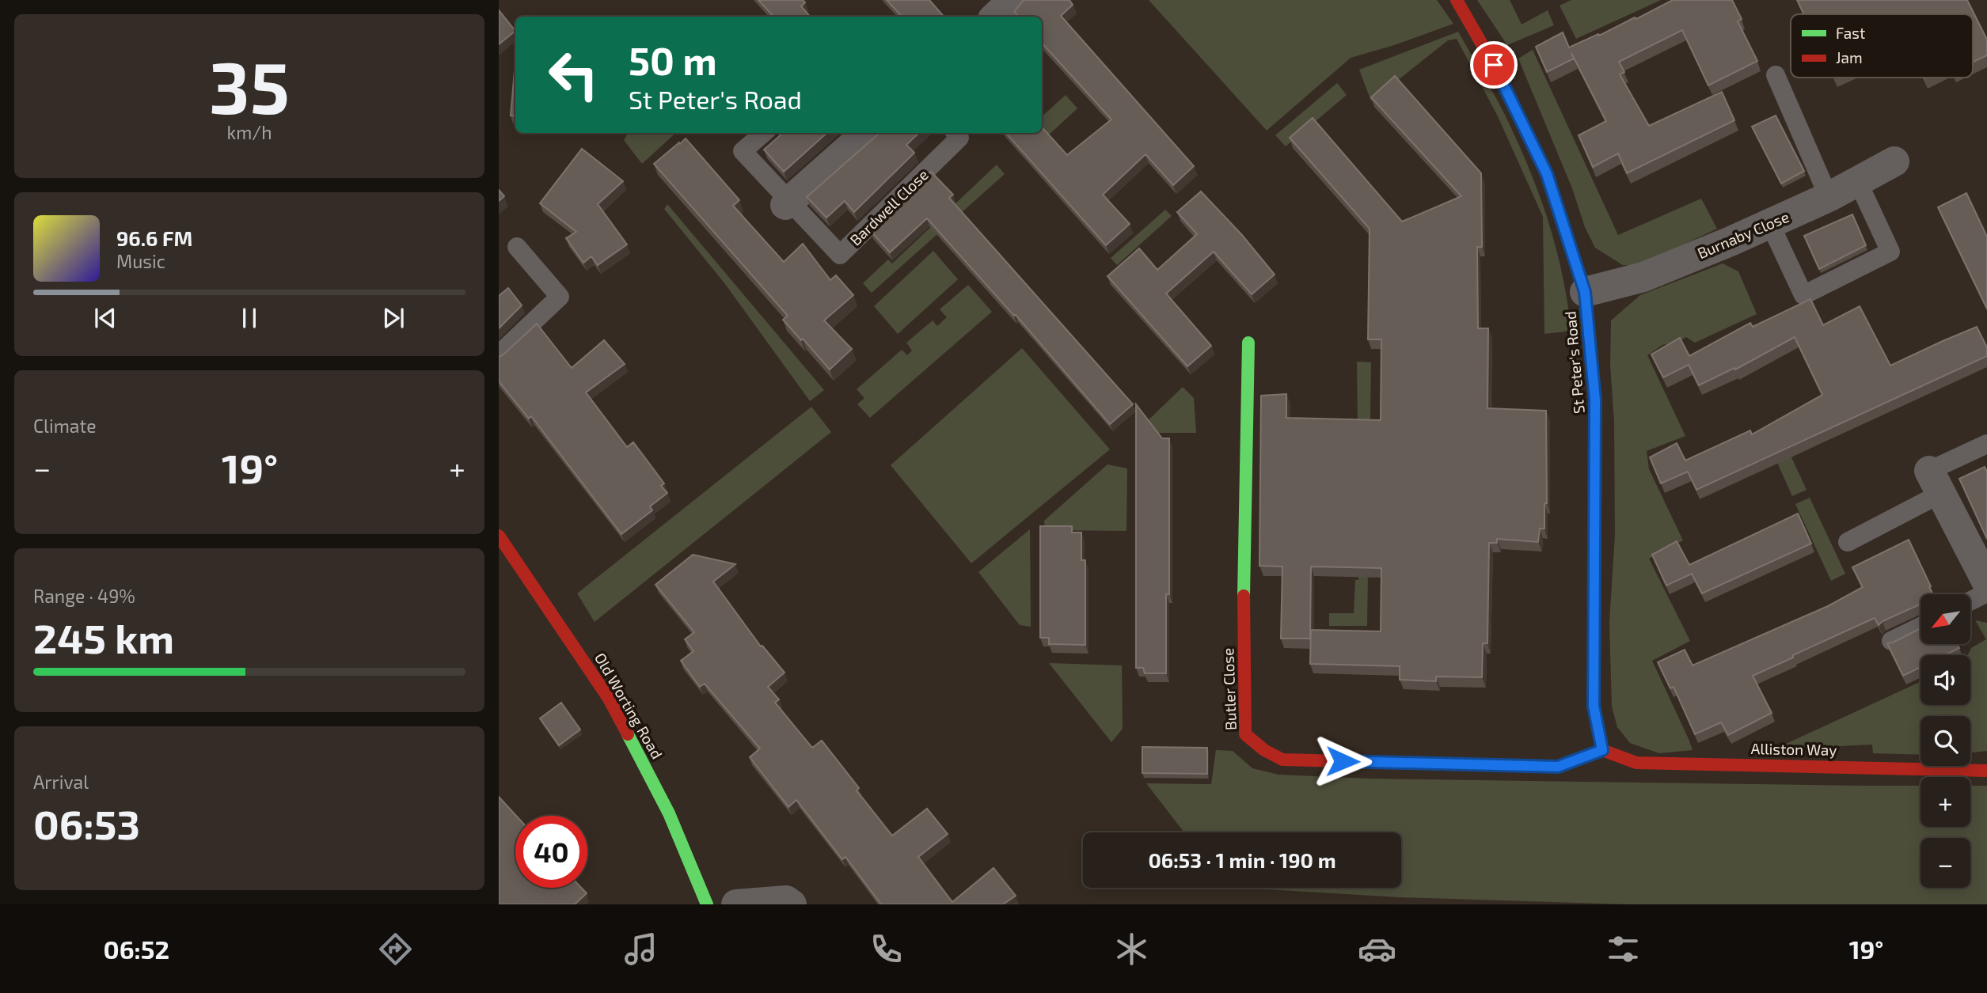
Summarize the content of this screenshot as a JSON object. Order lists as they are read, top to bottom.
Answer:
{
  "streets": {
    "street": [
      "Burnaby Close",
      "St Peter's Road",
      "Butler Close",
      "Old Worting Road",
      "Alliston Way"
    ],
    "lane": ["Bardwell Close"]
  },
  "crossings": [
    ["Burnaby Close", "St Peter's Road"],
    ["St Peter's Road", "Butler Close"],
    ["St Peter's Road", "Alliston Way"],
    ["Butler Close", "Alliston Way"]
  ],
  "legend": ["Fast", "Jam"],
  "north": "bottom left",
  "page": {
    "tile": [
      ["35", "km/h"],
      "Climate",
      ["Range · 49%", "245 km"],
      ["Arrival", "06:53"]
    ],
    "turn": ["50 m", "St Peter's Road"],
    "song": ["96.6 FM", "Music"],
    "heat": ["−", "19°", "+"],
    "map_buttons": ["+", "−"],
    "limit": "40",
    "trip": "06:53 · 1 min · 190 m",
    "tabs": ["06:52", "19°"]
  }
}
